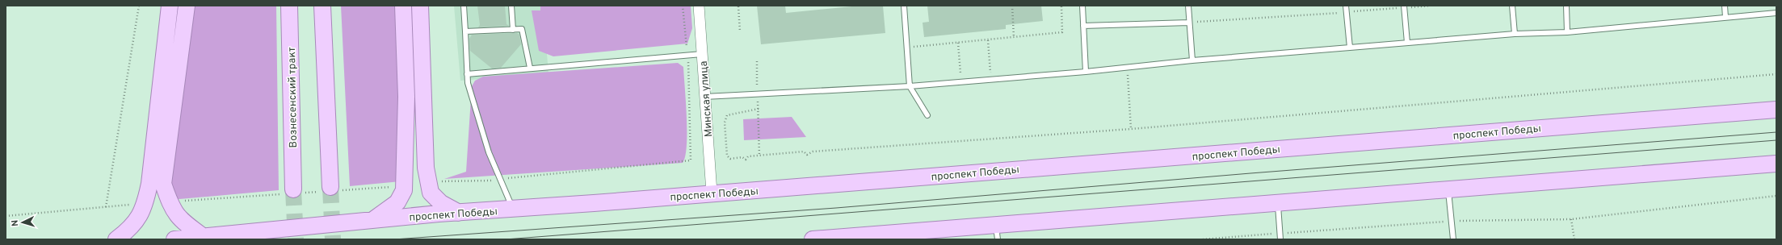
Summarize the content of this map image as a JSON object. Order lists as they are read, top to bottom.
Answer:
{
  "streets": {
    "main road": ["Вознесенский тракт", "проспект Победы"],
    "street": ["Минская улица"]
  },
  "crossings": [
    ["Минская улица", "проспект Победы"]
  ],
  "north": "left"
}
